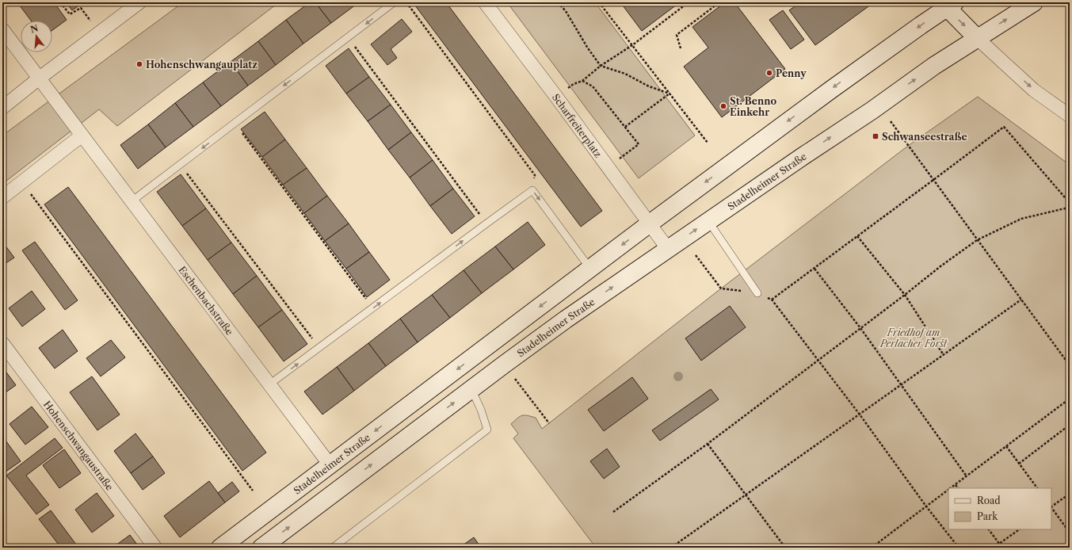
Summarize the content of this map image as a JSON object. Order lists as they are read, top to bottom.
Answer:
{
  "streets": {
    "main road": ["Stadelheimer Straße"],
    "street": ["Scharfreiterplatz", "Eschenbachstraße", "Hohenschwangaustraße"]
  },
  "crossings": [
    ["Scharfreiterplatz", "Stadelheimer Straße"],
    ["Stadelheimer Straße", "Eschenbachstraße"]
  ],
  "parks": ["Friedhof am Perlacher Forst"],
  "places": {
    "other": ["Hohenschwangauplatz", "Penny", "St. Benno Einkehr"],
    "transit": ["Schwanseestraße"]
  },
  "legend": ["Road", "Park"],
  "north": "top"
}
